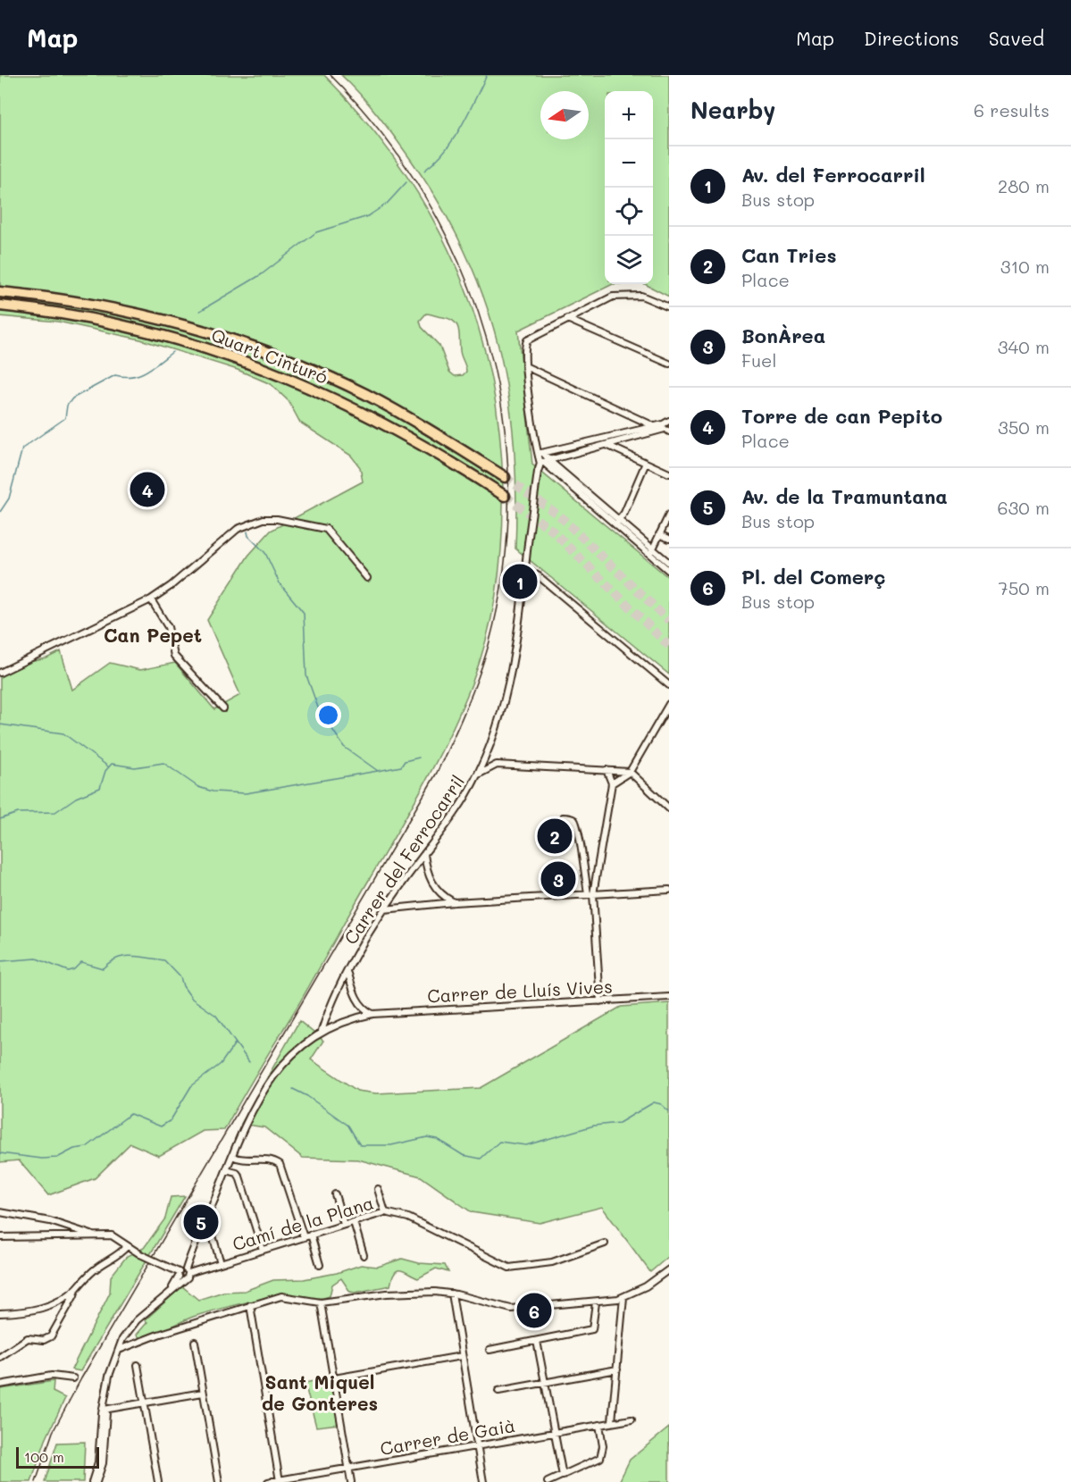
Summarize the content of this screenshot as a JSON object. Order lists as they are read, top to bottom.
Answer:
{
  "streets": {
    "highway": ["Quart Cinturó"],
    "street": [
      "Carrer del Ferrocarril",
      "Carrer de Lluís Vives",
      "Camí de la Plana",
      "Carrer de Gaià"
    ]
  },
  "crossings": [
    ["Carrer del Ferrocarril", "Carrer de Lluís Vives"]
  ],
  "districts": ["Can Pepet", "Sant Miquel de Gonteres"],
  "scale_bar": "100 m",
  "north": "left",
  "page": {
    "header": "Map",
    "nav": ["Map", "Directions", "Saved"],
    "heading": ["Nearby", "6 results"],
    "map_buttons": ["+", "−"],
    "list": [
      {
        "mark": "1",
        "name": "Av. del Ferrocarril",
        "note": "Bus stop",
        "value": "280 m"
      },
      {
        "mark": "2",
        "name": "Can Tries",
        "note": "Place",
        "value": "310 m"
      },
      {
        "mark": "3",
        "name": "BonÀrea",
        "note": "Fuel",
        "value": "340 m"
      },
      {
        "mark": "4",
        "name": "Torre de can Pepito",
        "note": "Place",
        "value": "350 m"
      },
      {
        "mark": "5",
        "name": "Av. de la Tramuntana",
        "note": "Bus stop",
        "value": "630 m"
      },
      {
        "mark": "6",
        "name": "Pl. del Comerç",
        "note": "Bus stop",
        "value": "750 m"
      }
    ],
    "pins": [
      "4",
      "1",
      "2",
      "3",
      "5",
      "6"
    ],
    "scale": "100 m"
  }
}
